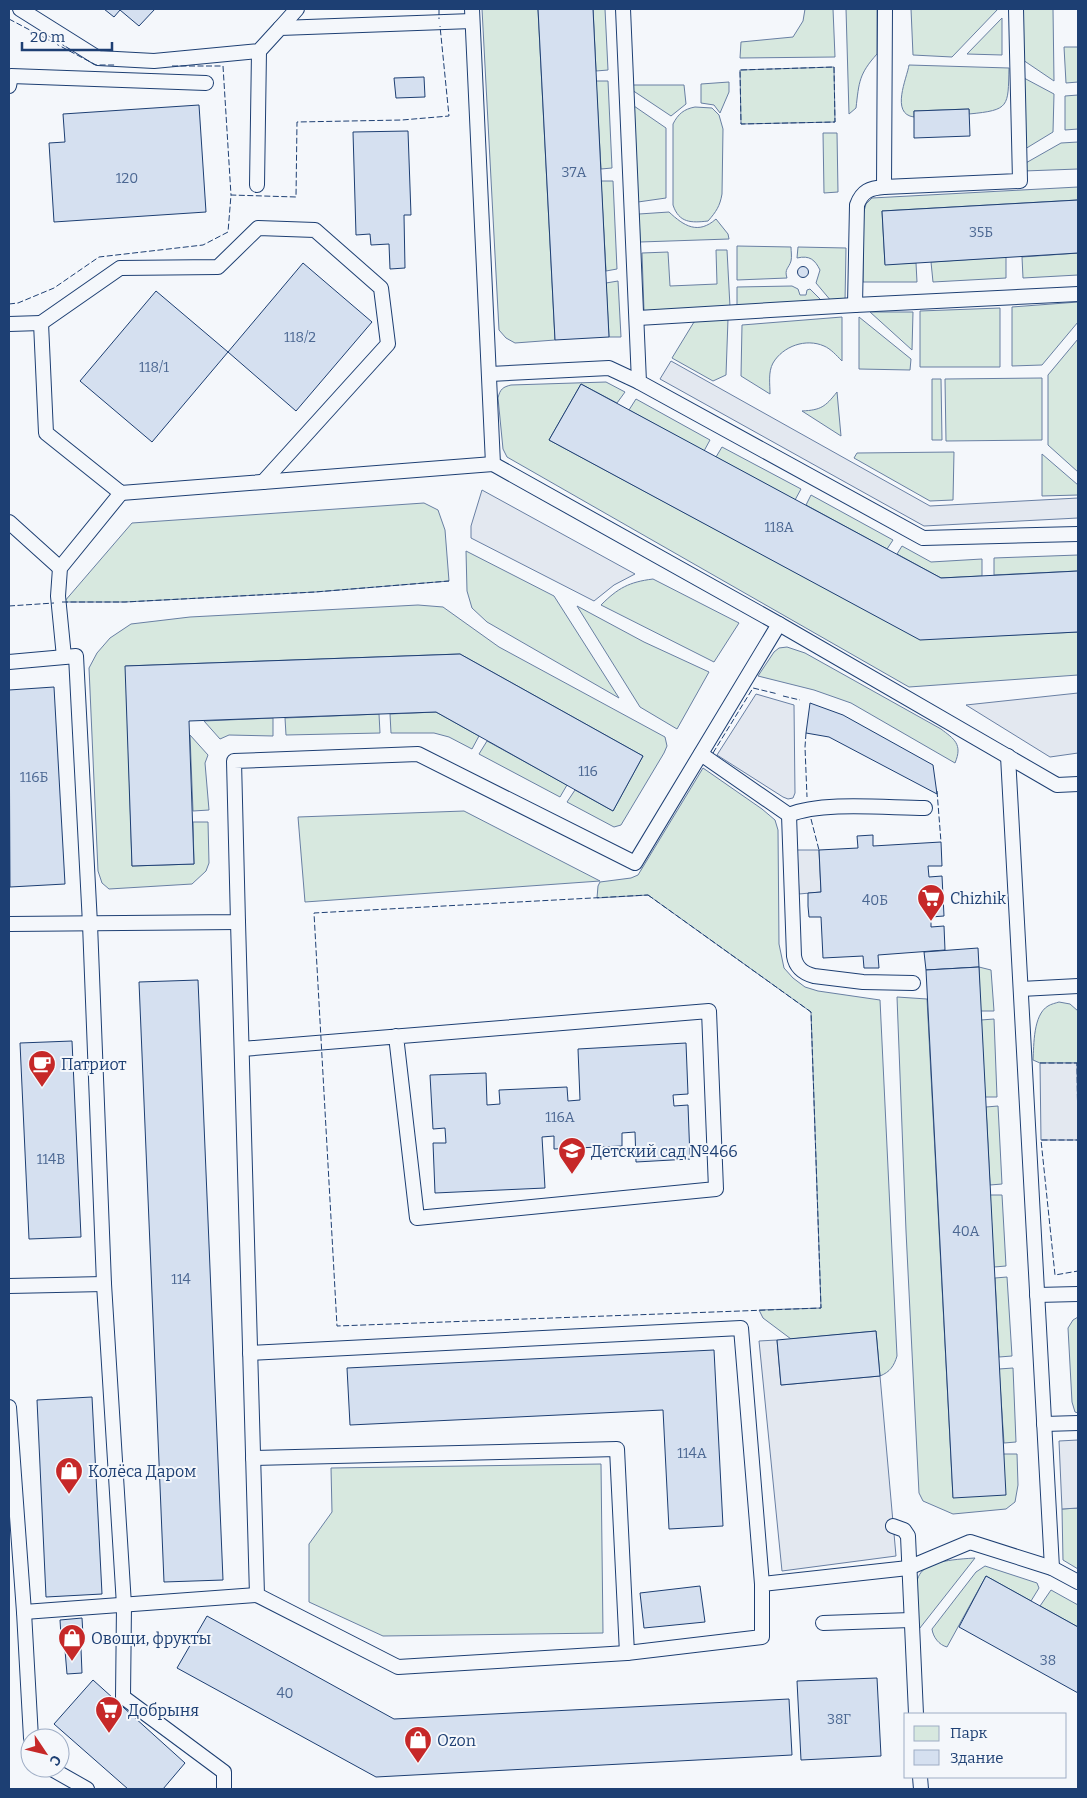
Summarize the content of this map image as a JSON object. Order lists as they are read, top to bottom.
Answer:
{
  "places": {
    "supermarket": ["Chizhik", "Добрыня"],
    "cafe": ["Патриот"],
    "school or university": ["Детский сад №466"],
    "shop": ["Колёса Даром", "Овощи, фрукты", "Ozon"]
  },
  "house_numbers": [
    "37А",
    "120",
    "35Б",
    "118/2",
    "118/1",
    "118А",
    "116",
    "116Б",
    "40Б",
    "116А",
    "114В",
    "40А",
    "114",
    "114А",
    "38",
    "40",
    "38Г"
  ],
  "legend": ["Парк", "Здание"],
  "scale_bar": "20 m",
  "north": "bottom right"
}
